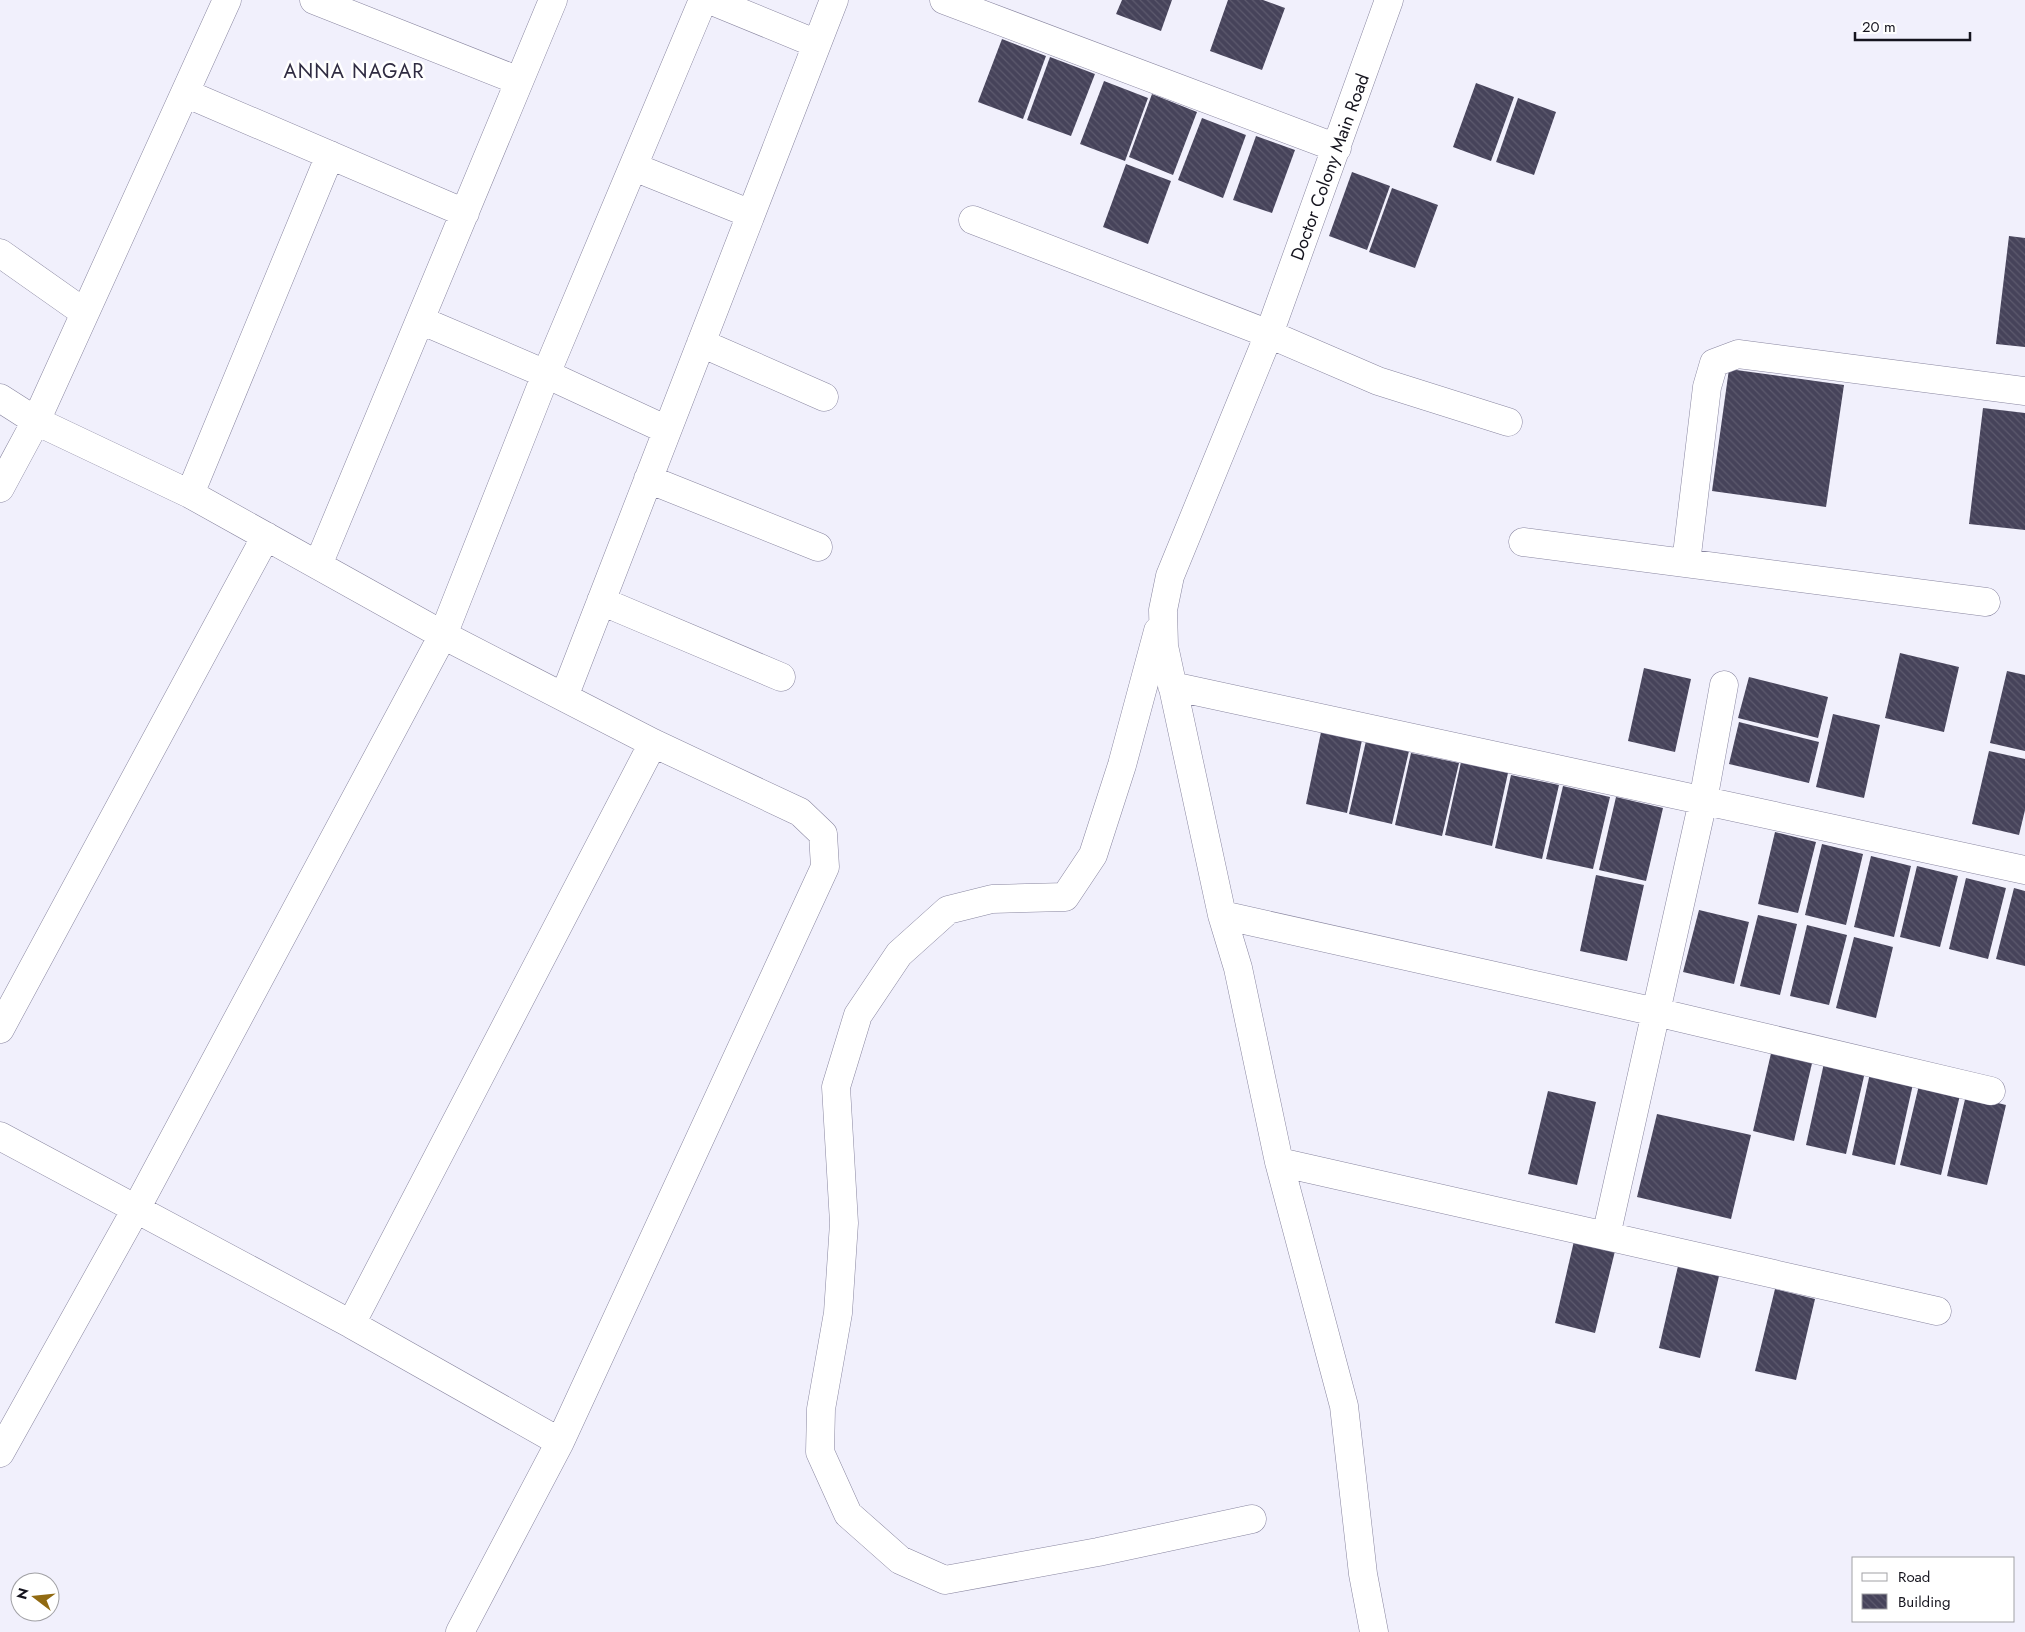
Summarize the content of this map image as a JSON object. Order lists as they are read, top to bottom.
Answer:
{
  "streets": {
    "street": ["Doctor Colony Main Road"]
  },
  "districts": ["ANNA NAGAR"],
  "legend": ["Road", "Building"],
  "scale_bar": "20 m",
  "north": "left"
}
